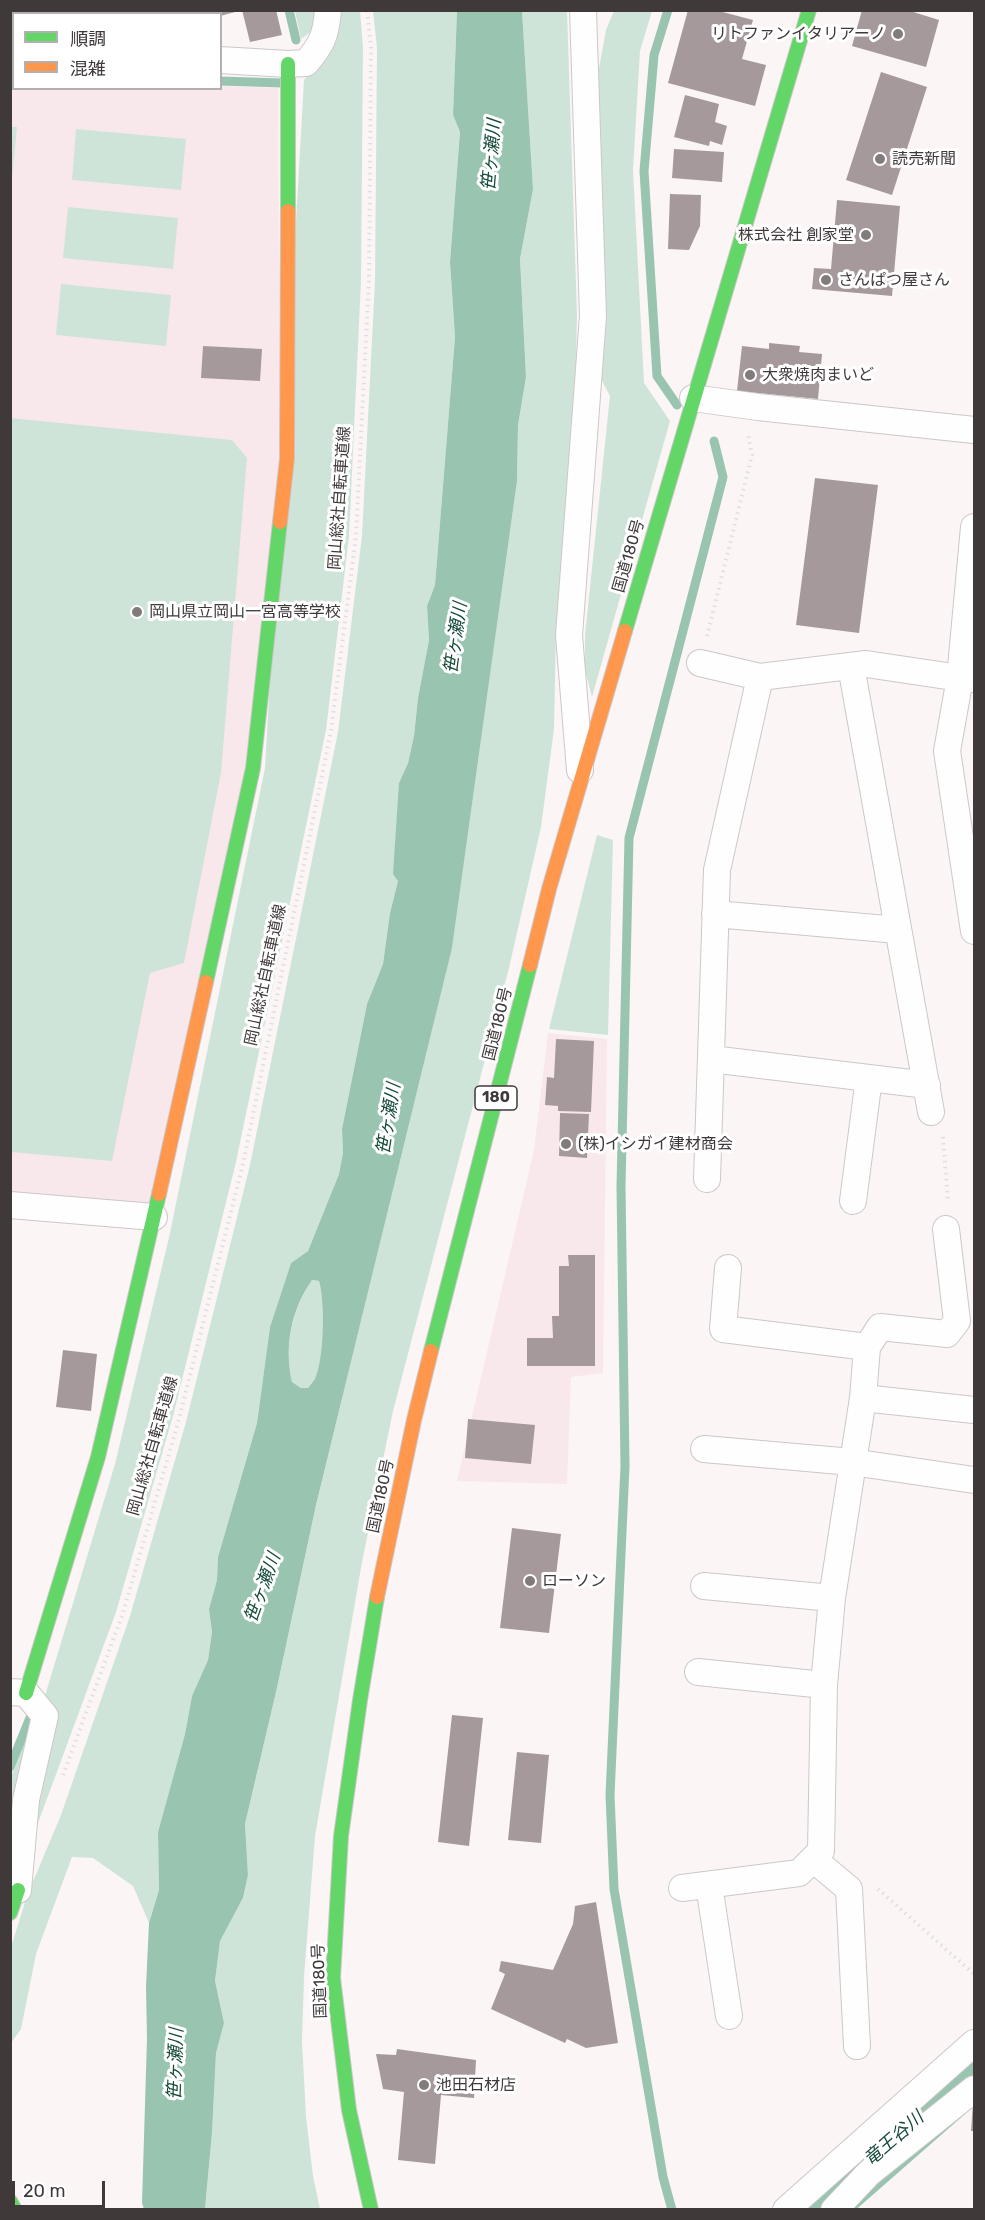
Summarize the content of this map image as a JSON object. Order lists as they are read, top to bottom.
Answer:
{
  "streets": {
    "main road": ["国道180号", "180"],
    "path": ["岡山総社自転車道線"]
  },
  "water": ["笹ヶ瀬川", "竜王谷川"],
  "places": [
    "リトファンイタリアーノ",
    "読売新聞",
    "株式会社 創家堂",
    "さんぱつ屋さん",
    "大衆焼肉まいど",
    "岡山県立岡山一宮高等学校",
    "(株)イシガイ建材商会",
    "ローソン",
    "池田石材店"
  ],
  "legend": ["順調", "混雑"],
  "scale_bar": "20 m"
}
